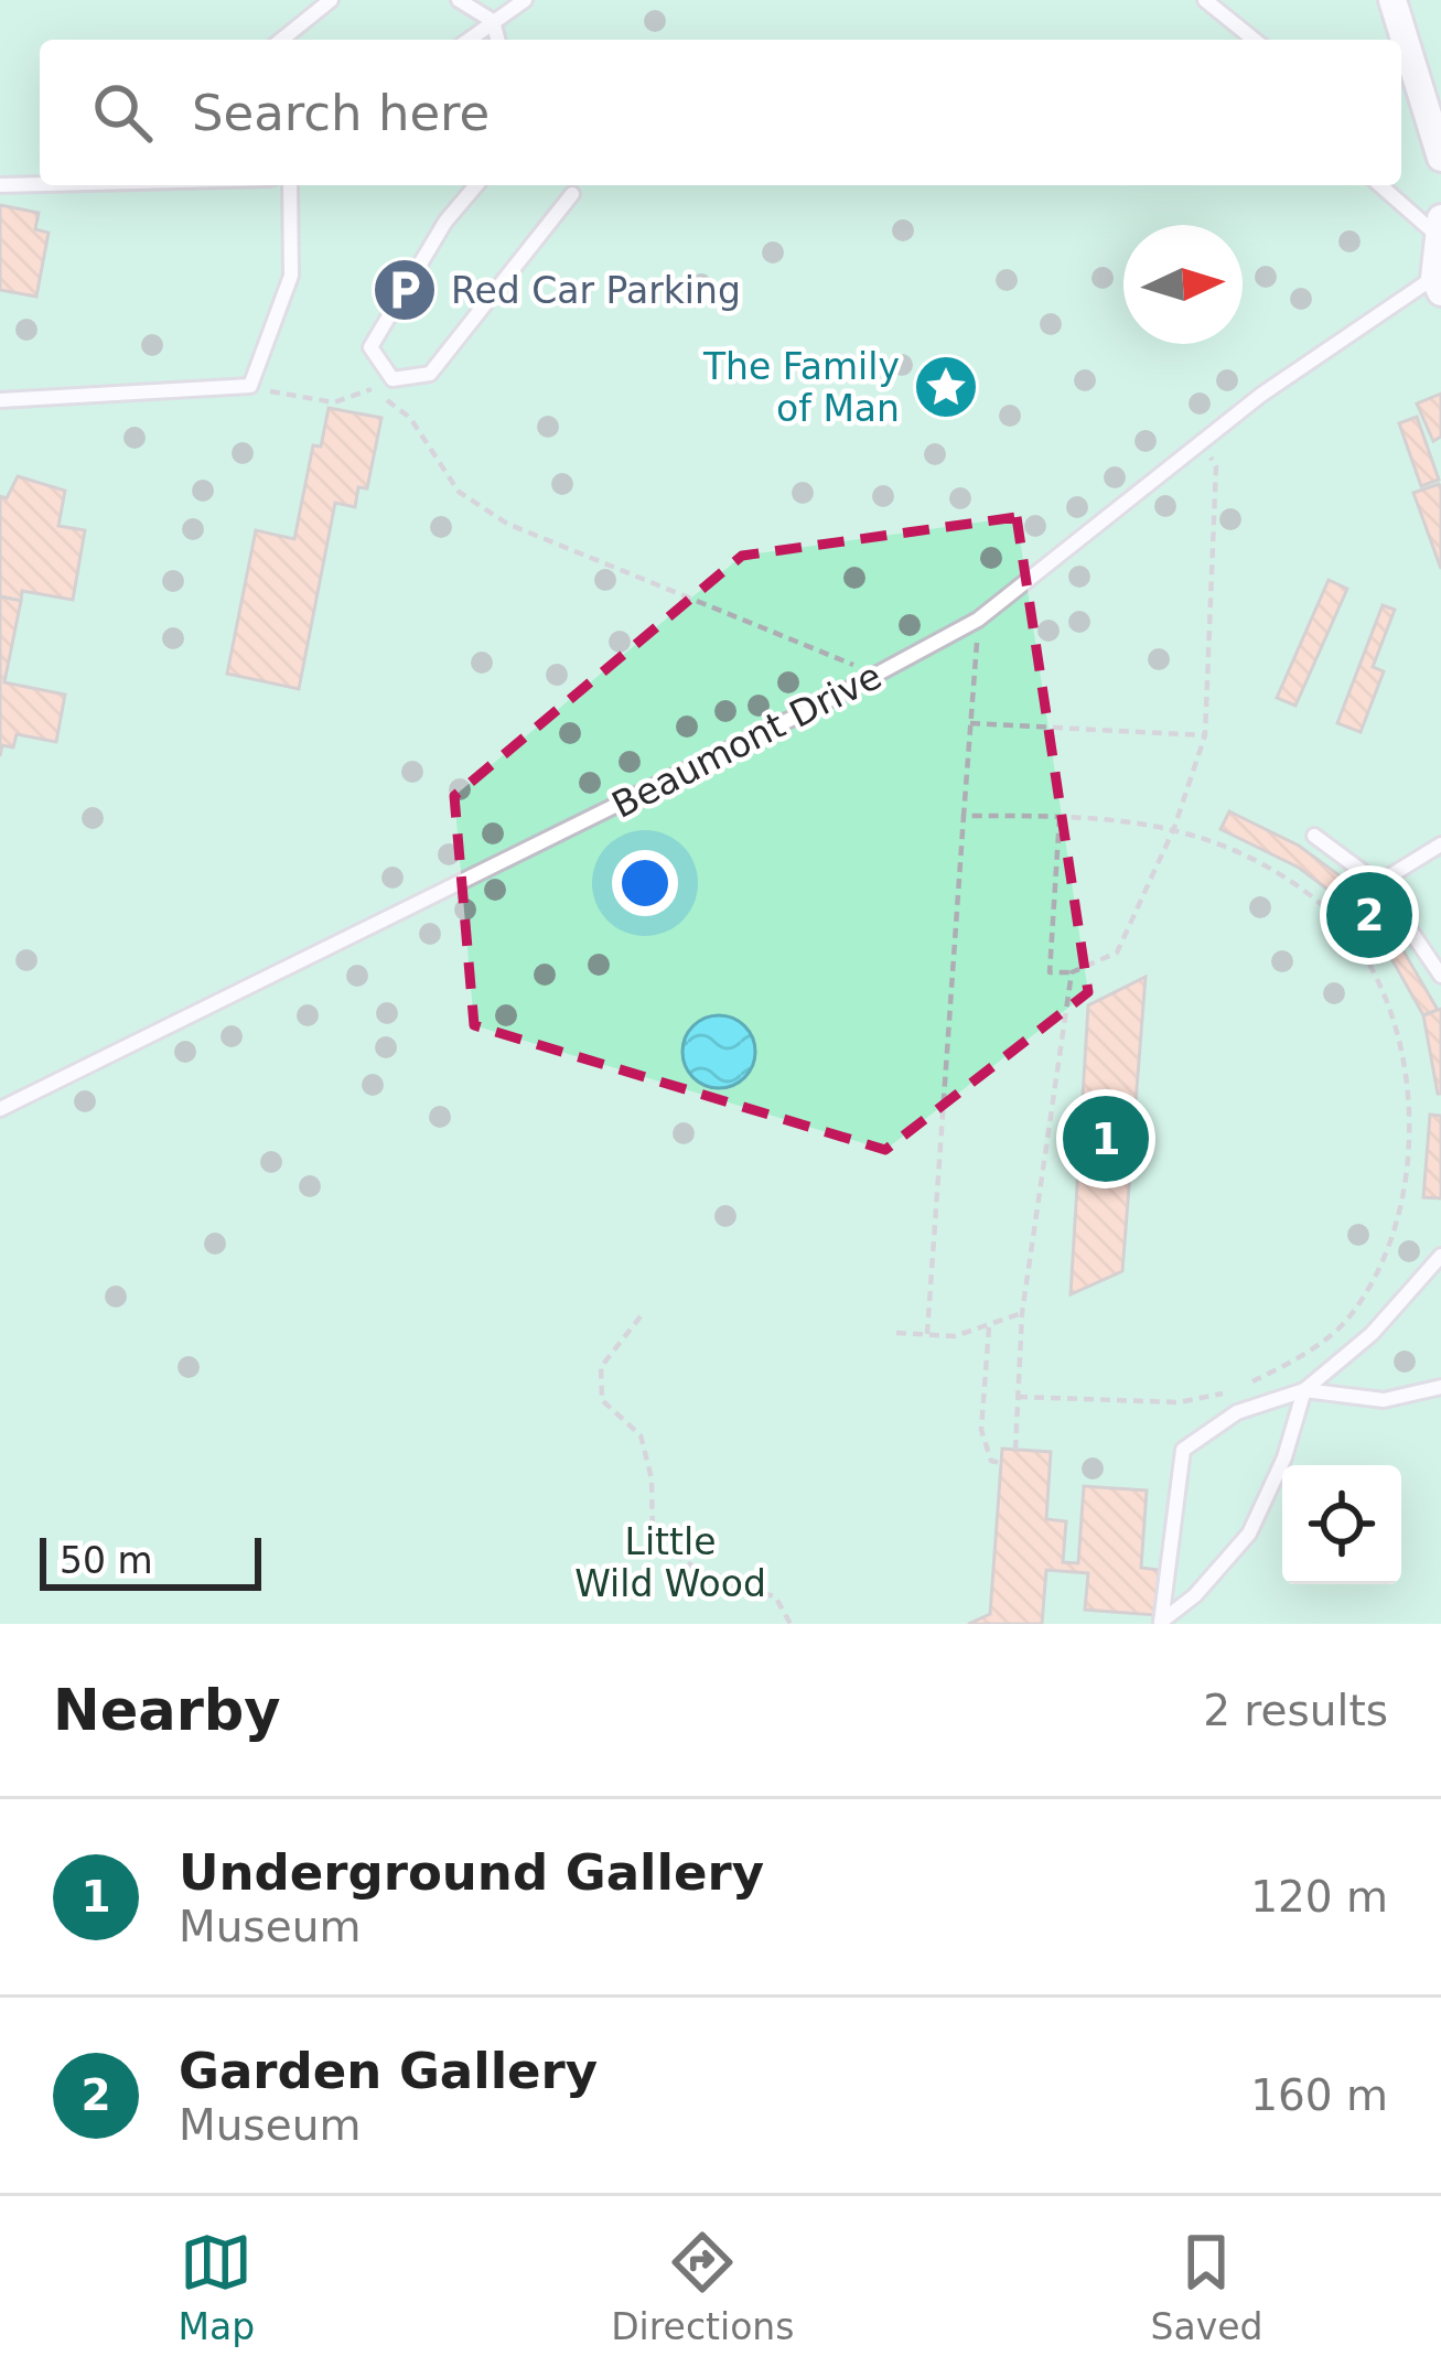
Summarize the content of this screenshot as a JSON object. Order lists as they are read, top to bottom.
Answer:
{
  "streets": {
    "lane": ["Beaumont Drive"]
  },
  "parks": ["Little Wild Wood"],
  "places": {
    "parking": ["Red Car Parking"],
    "place": ["The Family of Man"]
  },
  "scale_bar": "50 m",
  "north": "right",
  "page": {
    "search": "Search here",
    "pins": ["2", "1"],
    "scale": "50 m",
    "heading": ["Nearby", "2 results"],
    "list": [
      {
        "mark": "1",
        "name": "Underground Gallery",
        "note": "Museum",
        "value": "120 m"
      },
      {
        "mark": "2",
        "name": "Garden Gallery",
        "note": "Museum",
        "value": "160 m"
      }
    ],
    "nav": ["Map", "Directions", "Saved"]
  }
}
